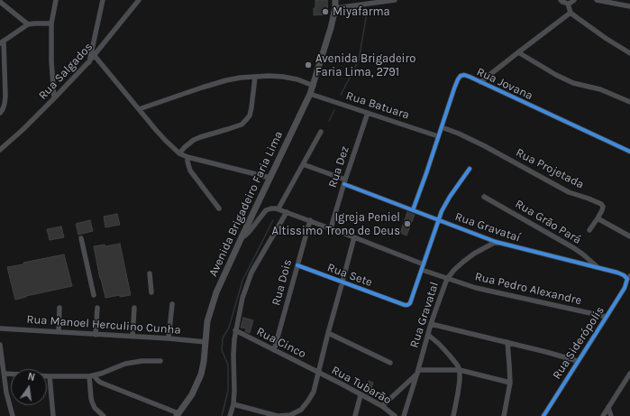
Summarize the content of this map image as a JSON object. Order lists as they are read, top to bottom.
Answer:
{
  "streets": {
    "main road": ["Avenida Brigadeiro Faria Lima"],
    "street": [
      "Rua Salgados",
      "Rua Jovana",
      "Rua Batuara",
      "Rua Dez",
      "Rua Projetada",
      "Rua Grão Pará",
      "Rua Gravataí",
      "Rua Sete",
      "Rua Dois",
      "Rua Pedro Alexandre",
      "Rua Gravatal",
      "Rua Manoel Herculino Cunha",
      "Rua Cinco",
      "Rua Siderópolis",
      "Rua Tubarão"
    ]
  },
  "crossings": [
    ["Rua Jovana", "Rua Batuara"],
    ["Rua Jovana", "Rua Projetada"],
    ["Rua Jovana", "Rua Gravataí"],
    ["Rua Batuara", "Rua Dez"],
    ["Rua Batuara", "Avenida Brigadeiro Faria Lima"],
    ["Rua Dez", "Rua Gravataí"],
    ["Rua Dez", "Rua Pedro Alexandre"],
    ["Avenida Brigadeiro Faria Lima", "Rua Manoel Herculino Cunha"],
    ["Rua Grão Pará", "Rua Gravataí"],
    ["Rua Gravataí", "Rua Gravatal"],
    ["Rua Gravataí", "Rua Siderópolis"],
    ["Rua Sete", "Rua Dois"],
    ["Rua Sete", "Rua Pedro Alexandre"],
    ["Rua Dois", "Rua Pedro Alexandre"],
    ["Rua Dois", "Rua Cinco"],
    ["Rua Pedro Alexandre", "Rua Gravatal"],
    ["Rua Pedro Alexandre", "Rua Siderópolis"],
    ["Rua Cinco", "Rua Tubarão"]
  ],
  "places": ["Miyafarma", "Avenida Brigadeiro Faria Lima, 2791", "Igreja Peniel Altissimo Trono de Deus"],
  "north": "top"
}
